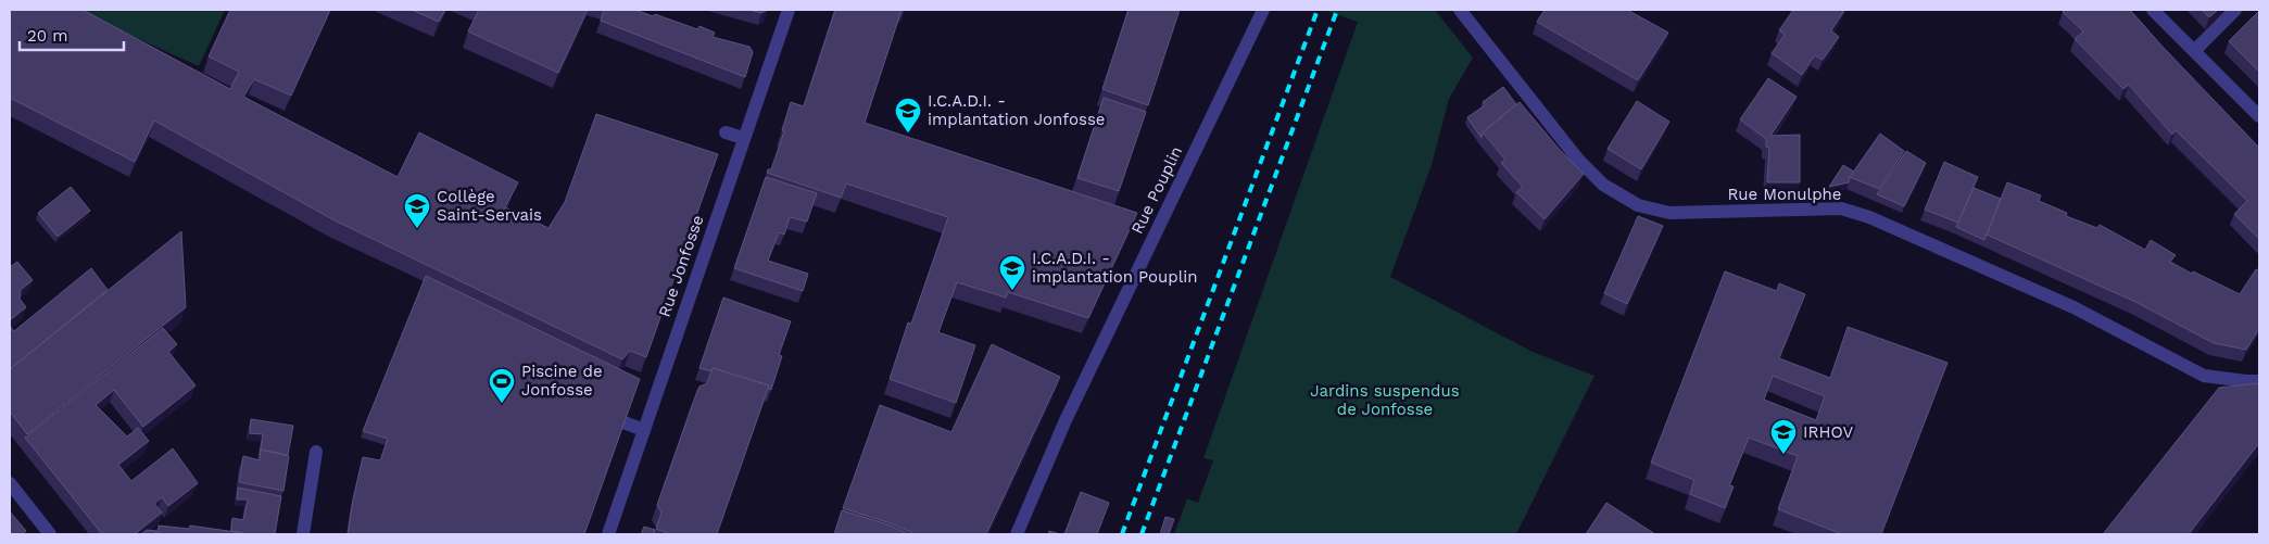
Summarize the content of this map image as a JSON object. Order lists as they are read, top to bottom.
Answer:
{
  "streets": {
    "street": ["Rue Pouplin", "Rue Monulphe", "Rue Jonfosse"]
  },
  "parks": ["Jardins suspendus de Jonfosse"],
  "places": {
    "school or university": [
      "I.C.A.D.I. - implantation Jonfosse",
      "Collège Saint-Servais",
      "I.C.A.D.I. - implantation Pouplin",
      "IRHOV"
    ],
    "sports": ["Piscine de Jonfosse"]
  },
  "scale_bar": "20 m"
}
